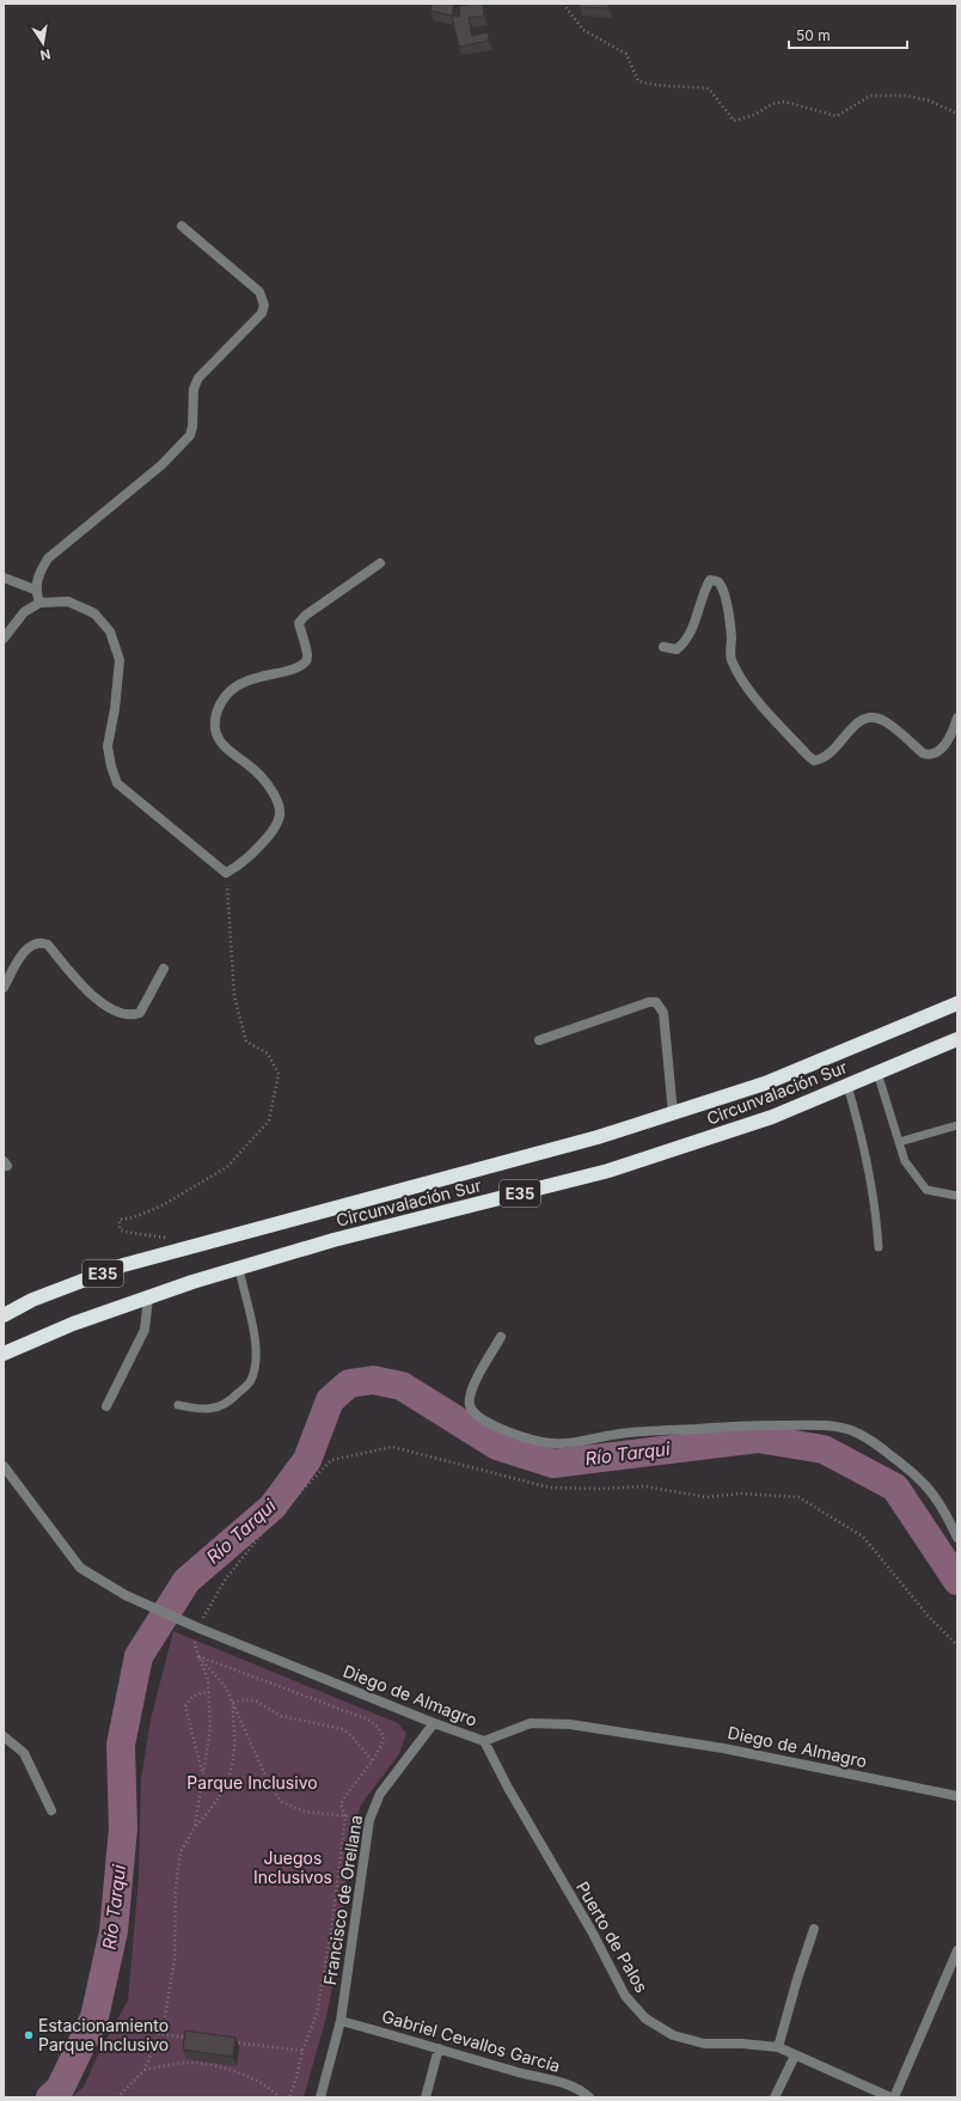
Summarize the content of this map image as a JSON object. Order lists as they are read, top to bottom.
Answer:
{
  "streets": {
    "highway": ["Circunvalación Sur", "E35"],
    "street": [
      "Diego de Almagro",
      "Francisco de Orellana",
      "Puerto de Palos",
      "Gabriel Cevallos García"
    ]
  },
  "crossings": [
    ["Diego de Almagro", "Francisco de Orellana"],
    ["Diego de Almagro", "Puerto de Palos"],
    ["Francisco de Orellana", "Gabriel Cevallos García"]
  ],
  "water": ["Río Tarqui"],
  "parks": ["Parque Inclusivo", "Juegos Inclusivos"],
  "places": ["Estacionamiento Parque Inclusivo"],
  "scale_bar": "50 m",
  "north": "bottom"
}
